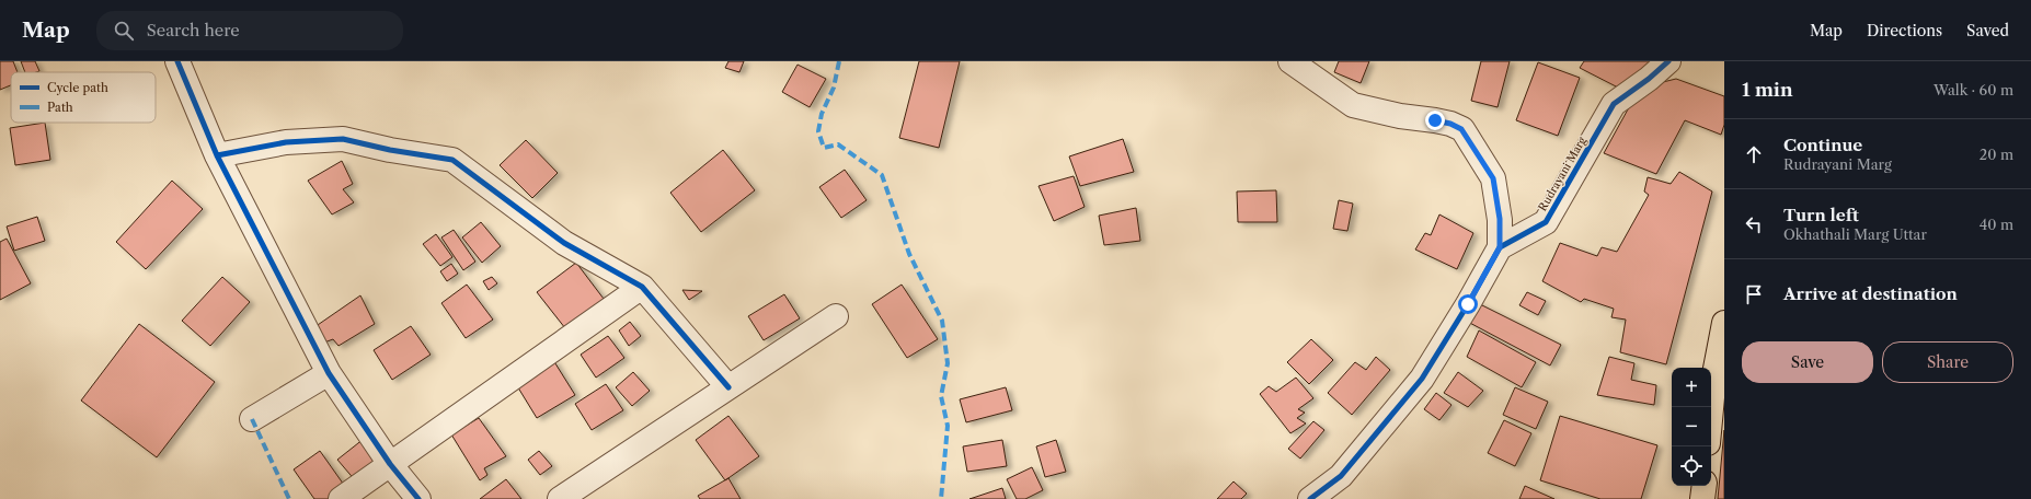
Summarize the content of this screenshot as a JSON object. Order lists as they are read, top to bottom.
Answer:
{
  "streets": {
    "street": ["Rudrayani Marg"]
  },
  "legend": ["Cycle path", "Path"],
  "page": {
    "header": "Map",
    "search": "Search here",
    "nav": ["Map", "Directions", "Saved"],
    "heading": ["1 min", "Walk · 60 m"],
    "list": [
      ["Continue", "Rudrayani Marg", "20 m"],
      ["Turn left", "Okhathali Marg Uttar", "40 m"],
      "Arrive at destination"
    ],
    "buttons": ["Save", "Share"],
    "map_buttons": ["+", "−"]
  }
}
